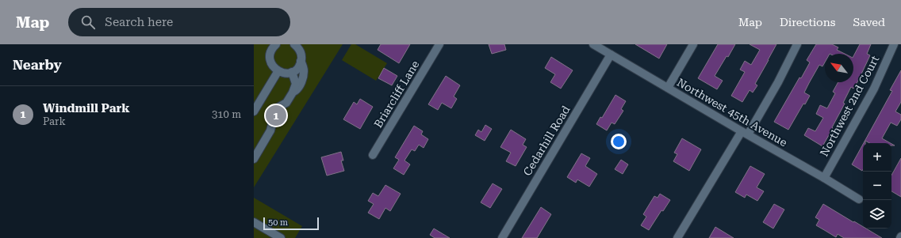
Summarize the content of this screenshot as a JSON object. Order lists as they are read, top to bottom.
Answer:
{
  "streets": {
    "street": [
      "Briarcliff Lane",
      "Northwest 2nd Court",
      "Northwest 45th Avenue",
      "Cedarhill Road"
    ]
  },
  "crossings": [
    ["Northwest 2nd Court", "Northwest 45th Avenue"],
    ["Northwest 45th Avenue", "Cedarhill Road"]
  ],
  "scale_bar": "50 m",
  "north": "top left",
  "page": {
    "header": "Map",
    "search": "Search here",
    "nav": ["Map", "Directions", "Saved"],
    "heading": "Nearby",
    "list": [
      {
        "mark": "1",
        "name": "Windmill Park",
        "note": "Park",
        "value": "310 m"
      }
    ],
    "pins": "1",
    "map_buttons": ["+", "−"],
    "scale": "50 m"
  }
}
